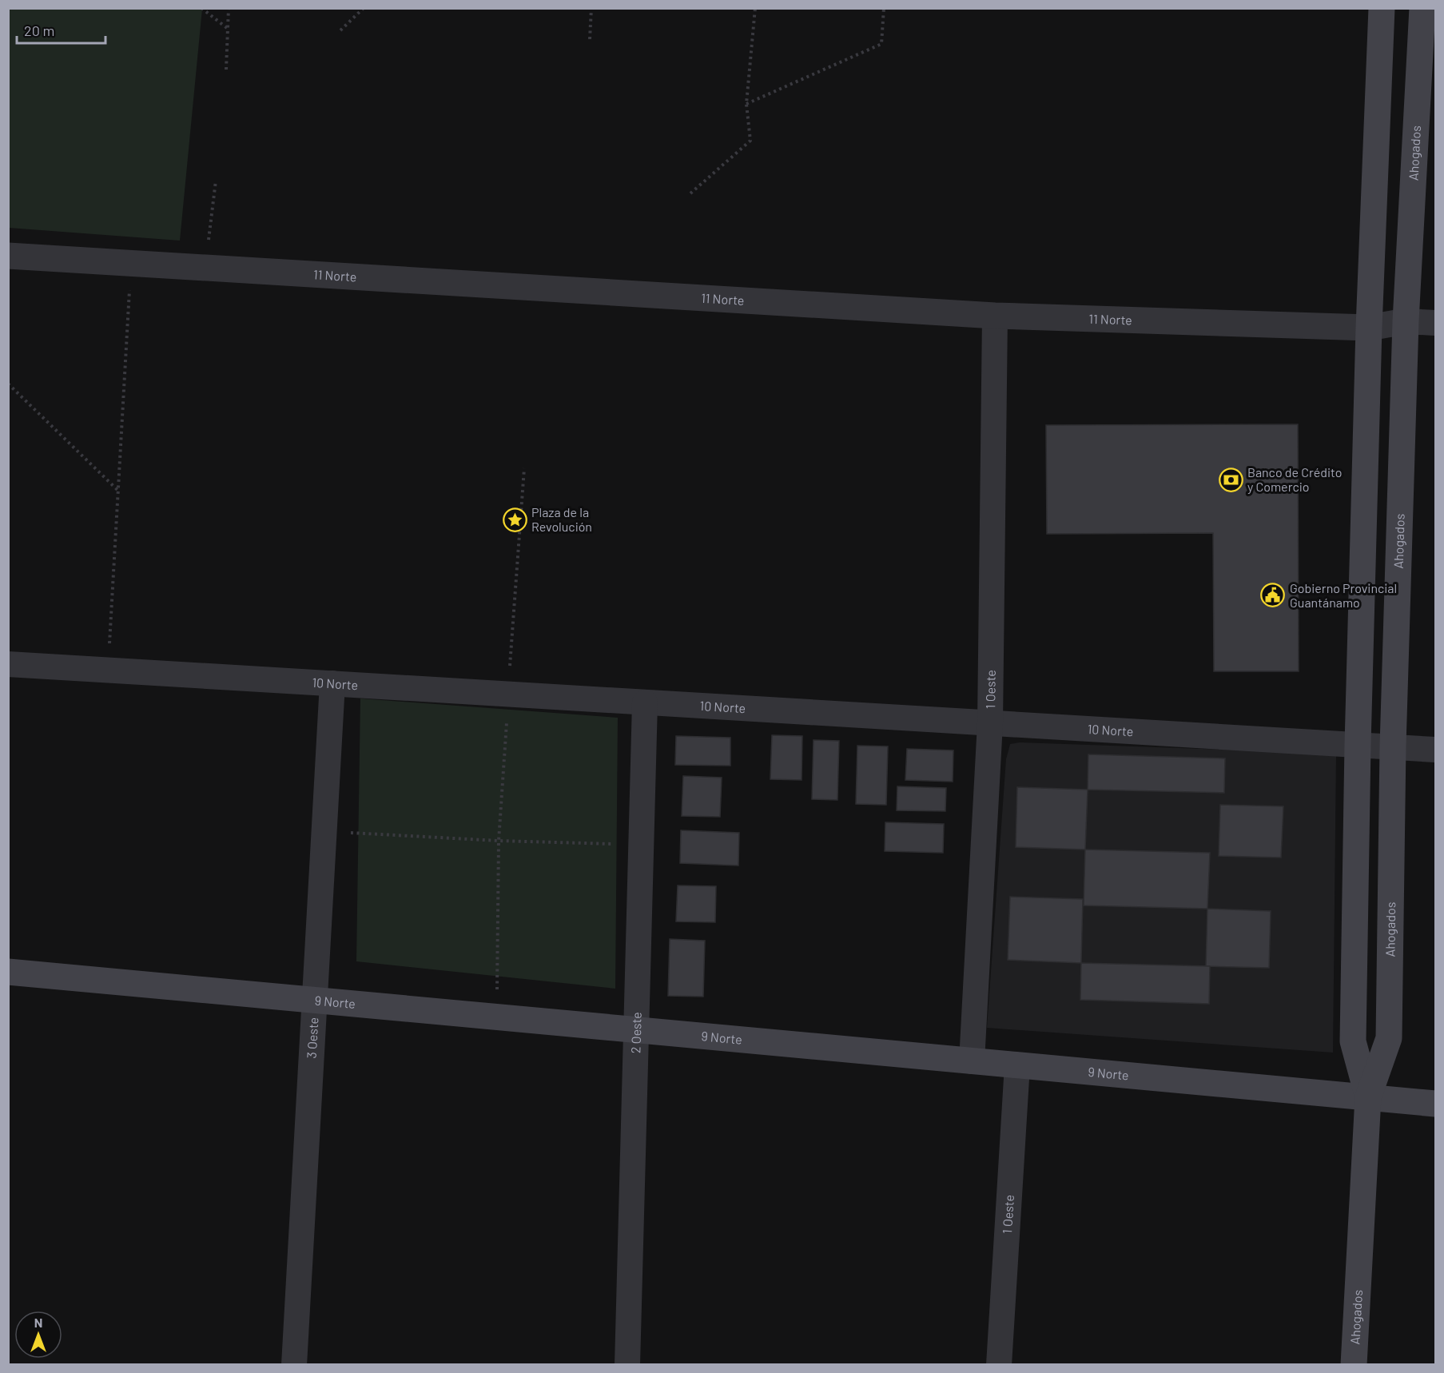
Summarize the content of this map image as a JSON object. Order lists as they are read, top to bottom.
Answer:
{
  "streets": {
    "main road": ["Ahogados", "9 Norte"],
    "street": [
      "11 Norte",
      "10 Norte",
      "1 Oeste",
      "2 Oeste",
      "3 Oeste"
    ]
  },
  "crossings": [
    ["Ahogados", "11 Norte"],
    ["Ahogados", "10 Norte"],
    ["Ahogados", "9 Norte"],
    ["11 Norte", "1 Oeste"],
    ["10 Norte", "1 Oeste"],
    ["10 Norte", "2 Oeste"],
    ["10 Norte", "3 Oeste"],
    ["1 Oeste", "9 Norte"],
    ["9 Norte", "2 Oeste"],
    ["9 Norte", "3 Oeste"]
  ],
  "places": {
    "bank": ["Banco de Crédito y Comercio"],
    "place": ["Plaza de la Revolución"],
    "public building": ["Gobierno Provincial Guantánamo"]
  },
  "scale_bar": "20 m",
  "north": "top"
}
